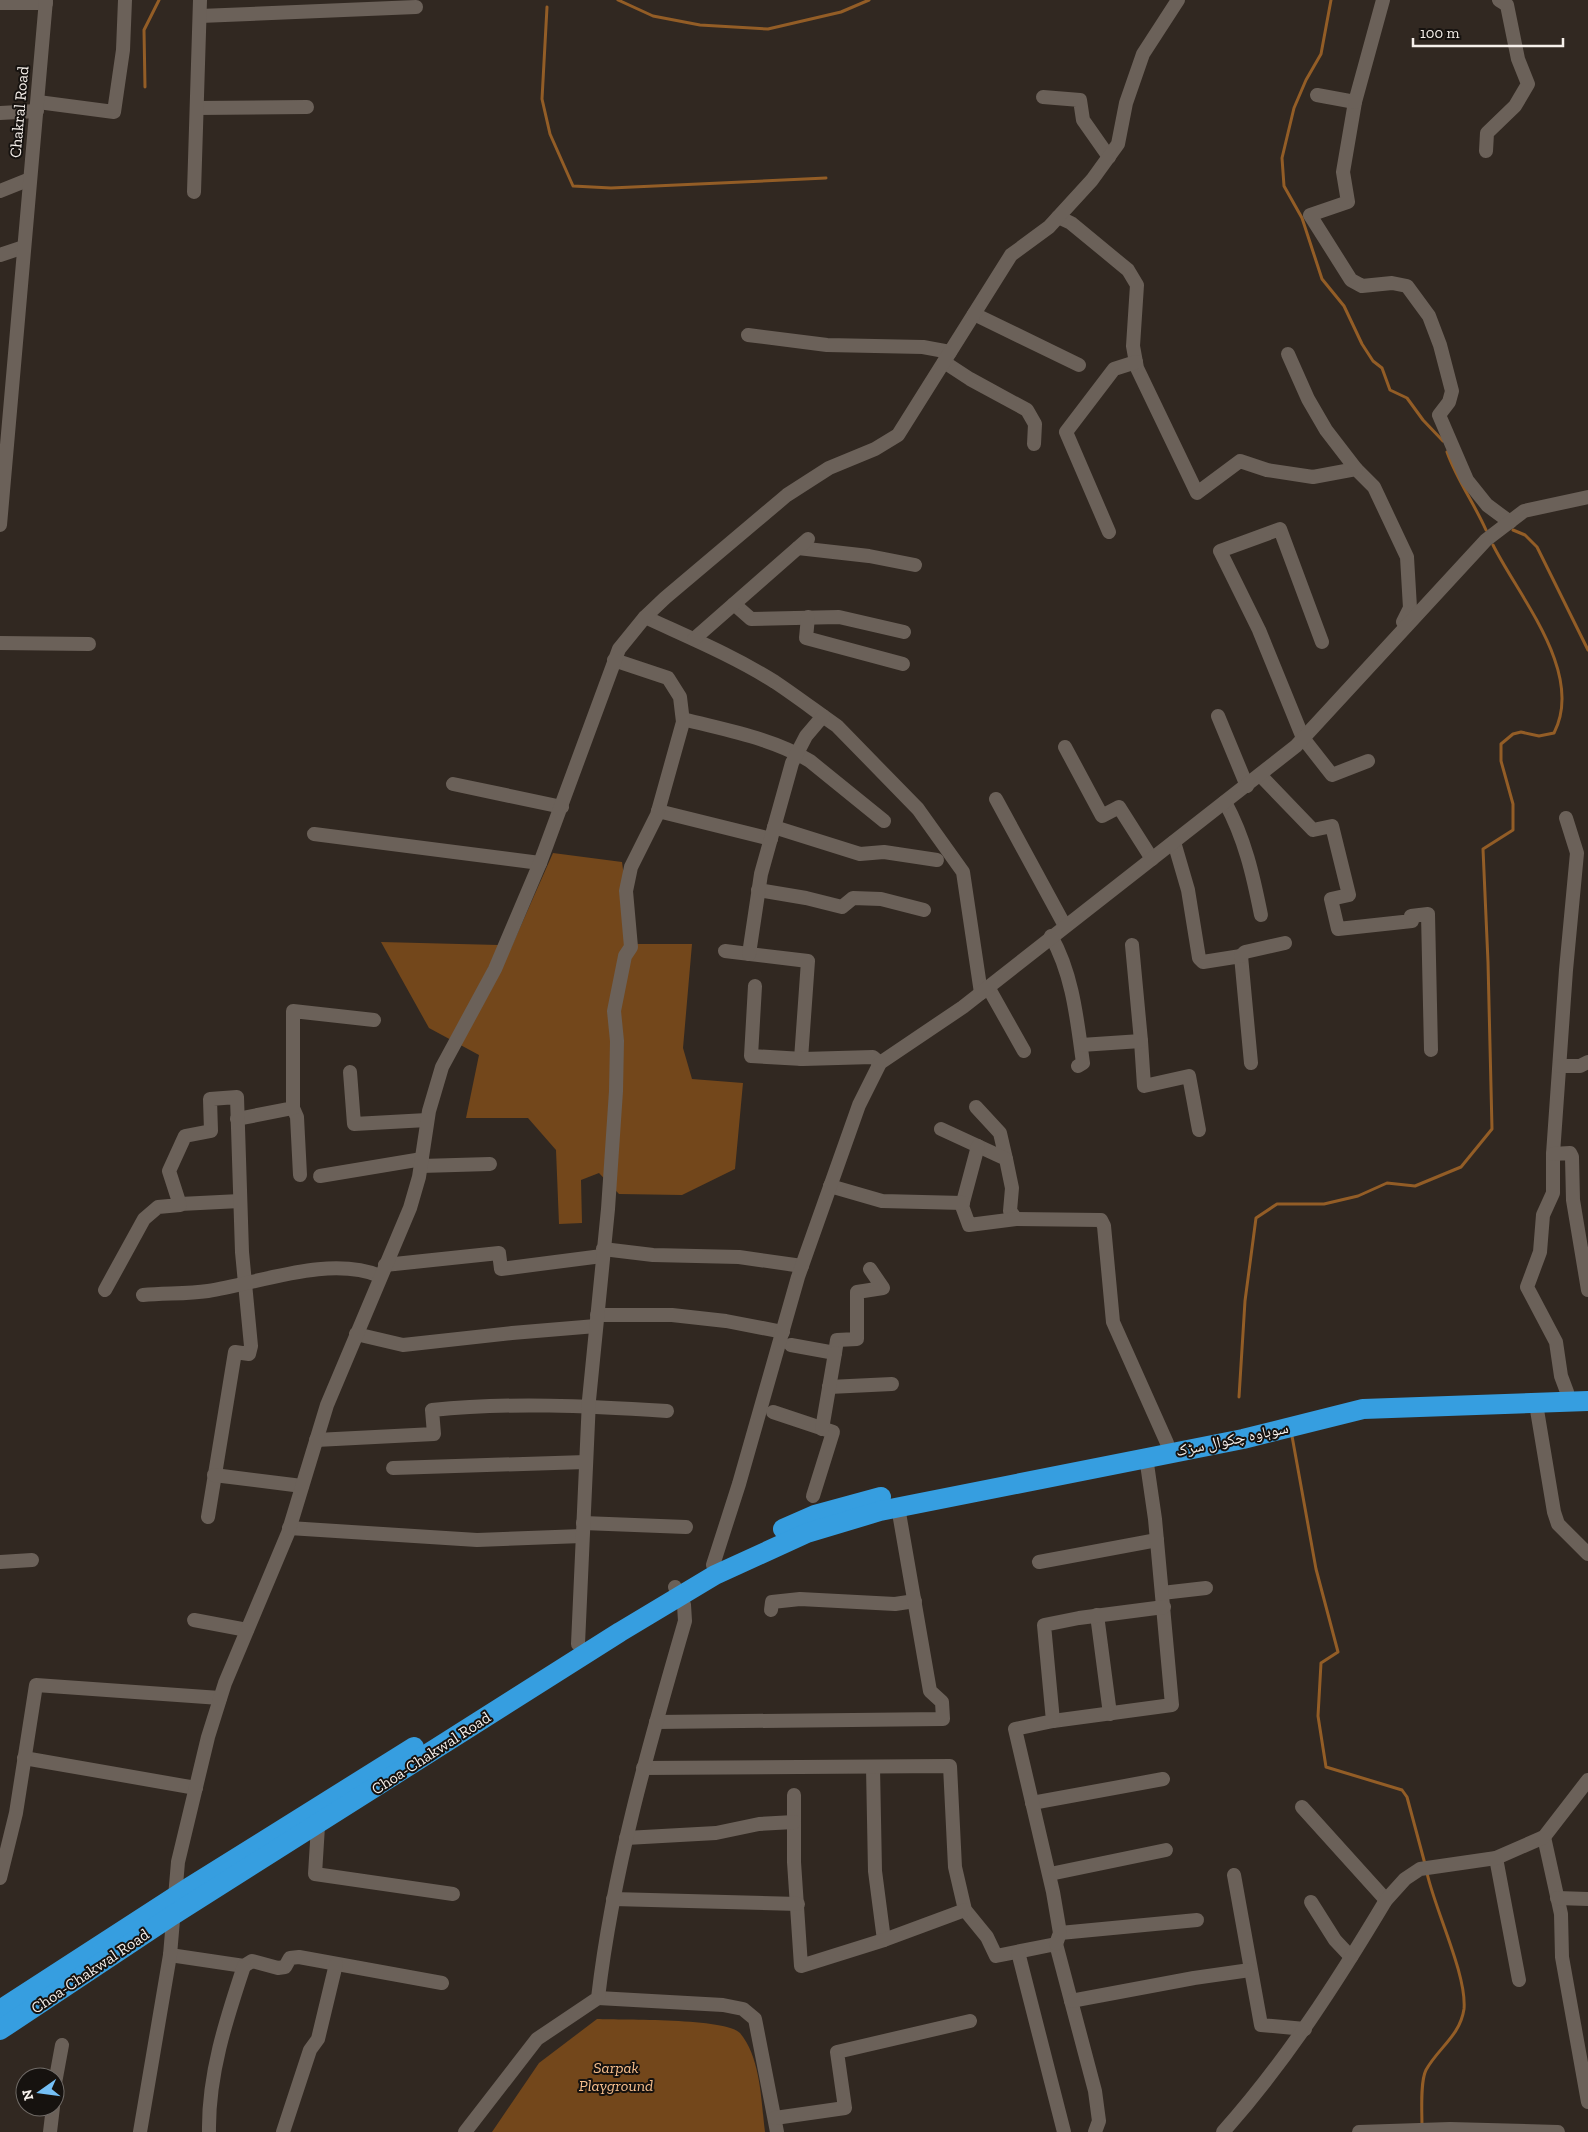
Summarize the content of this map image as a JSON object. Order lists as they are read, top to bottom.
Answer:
{
  "streets": {
    "highway": ["سوہاوہ چکوال سڑک", "Choa-Chakwal Road"],
    "street": ["Chakral Road"]
  },
  "crossings": [
    ["سوہاوہ چکوال سڑک", "Choa-Chakwal Road"]
  ],
  "parks": ["Sarpak Playground"],
  "scale_bar": "100 m",
  "north": "left"
}
